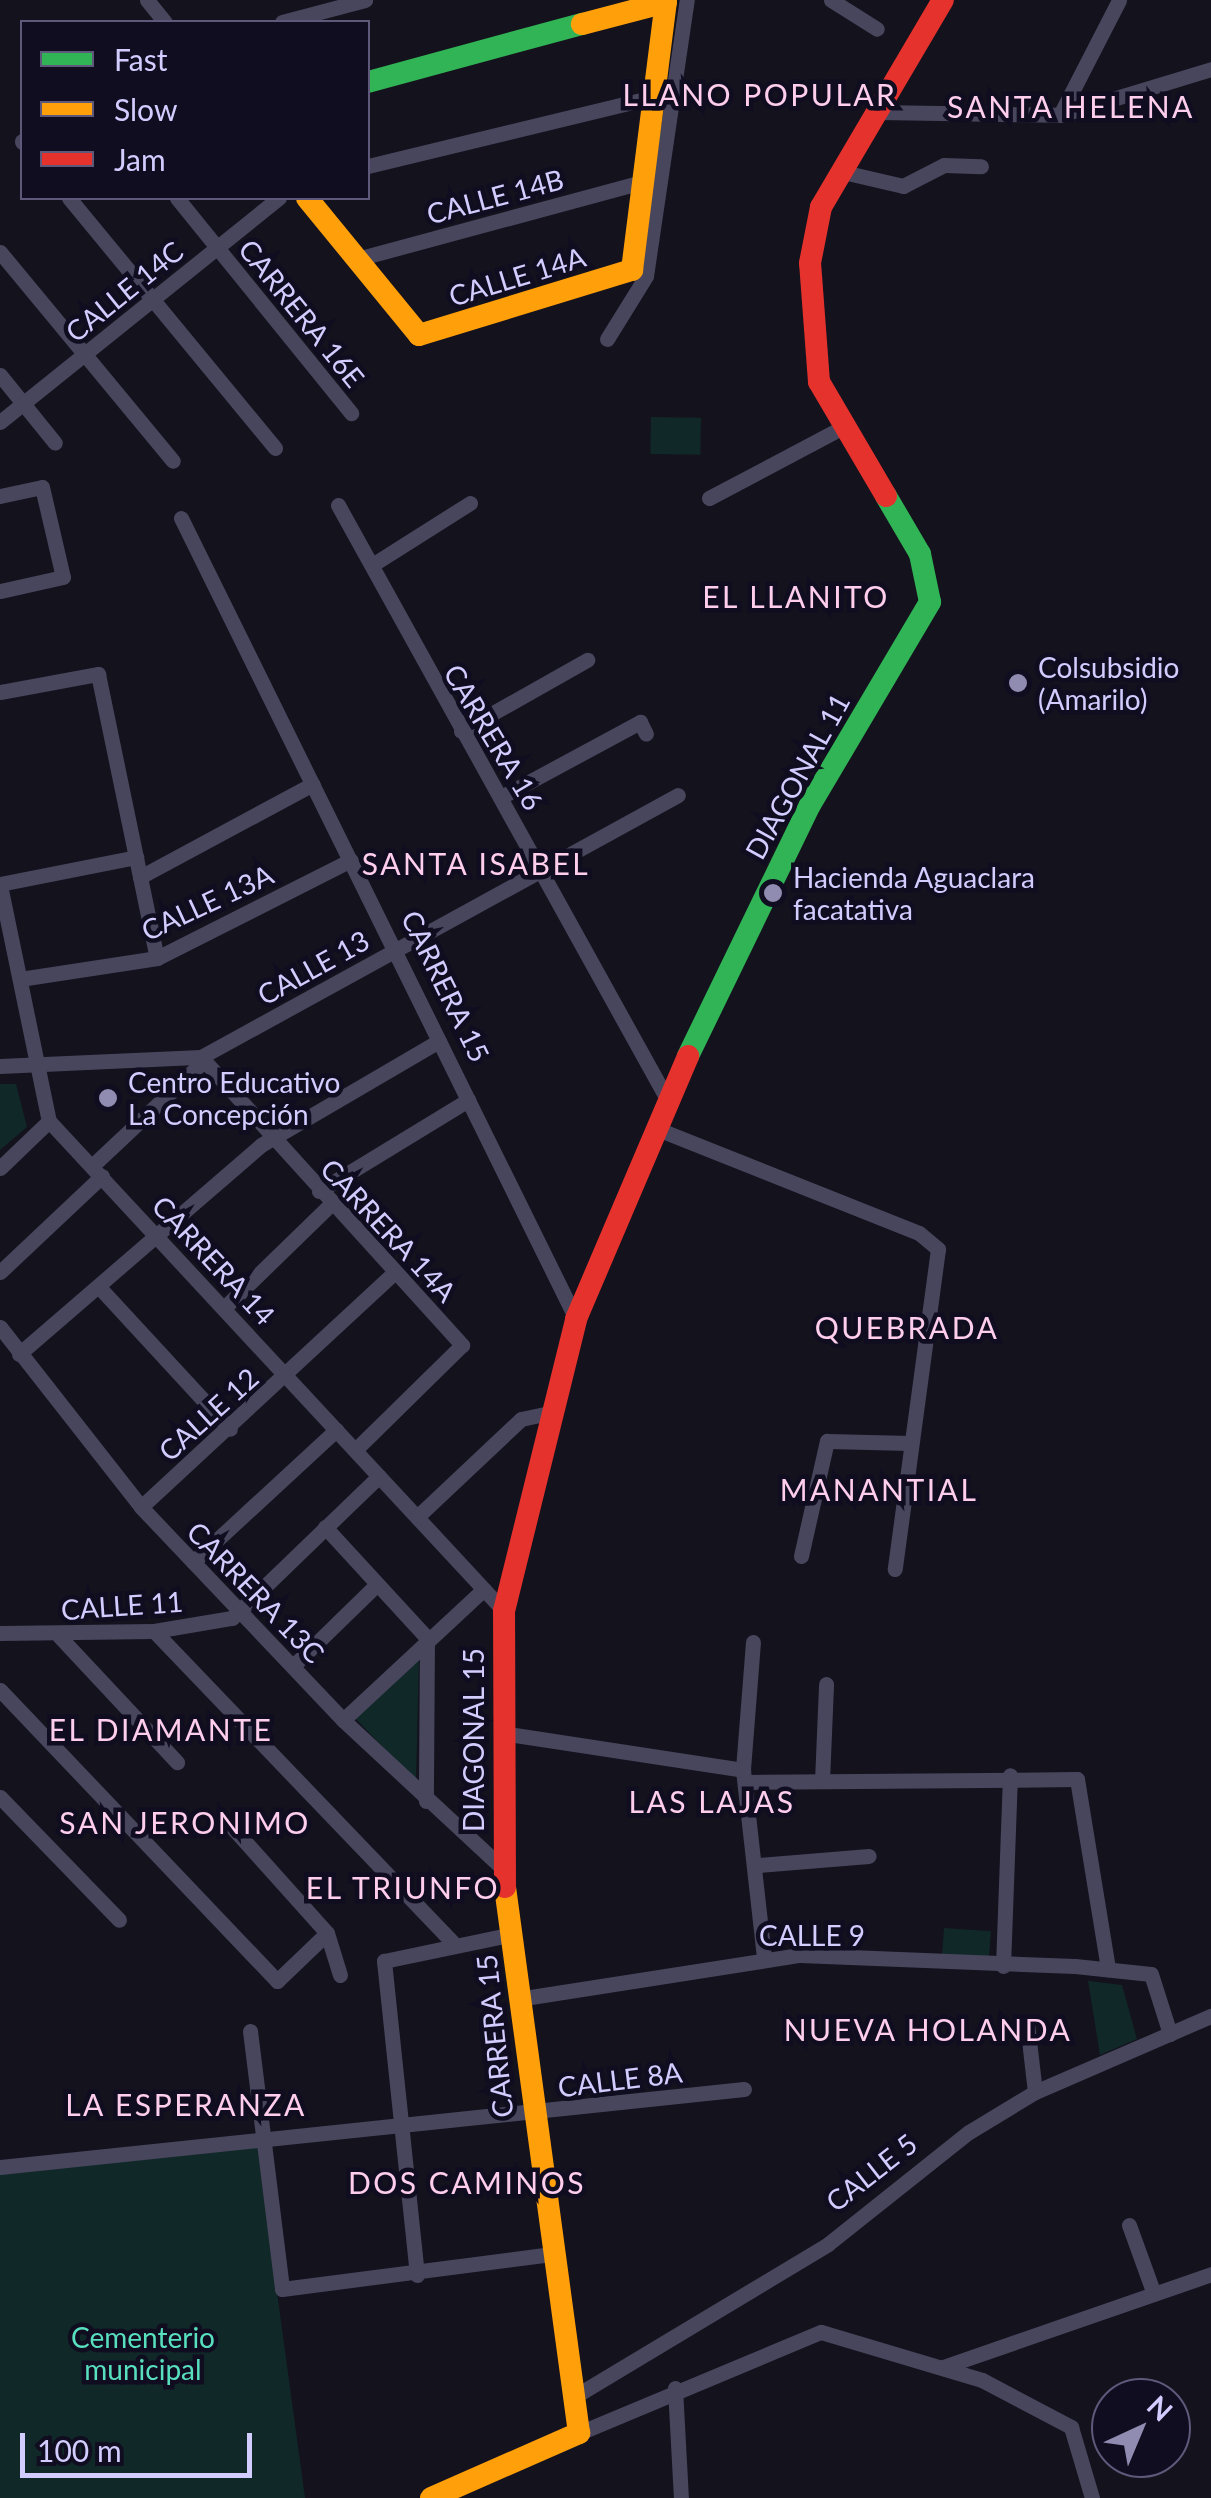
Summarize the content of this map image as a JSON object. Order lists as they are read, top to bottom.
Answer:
{
  "streets": {
    "street": [
      "CALLE 14B",
      "CALLE 14A",
      "CALLE 14C",
      "CARRERA 16E",
      "CARRERA 16",
      "DIAGONAL 11",
      "CALLE 13A",
      "CALLE 13",
      "CARRERA 15",
      "CARRERA 14A",
      "CARRERA 14",
      "CALLE 12",
      "CARRERA 13C",
      "CALLE 11",
      "DIAGONAL 15",
      "CALLE 9",
      "CALLE 8A",
      "CALLE 5"
    ]
  },
  "crossings": [
    ["CALLE 14B", "CALLE 14A"],
    ["CALLE 14C", "CARRERA 16E"],
    ["CARRERA 16", "DIAGONAL 11"],
    ["CARRERA 16", "CALLE 13"],
    ["DIAGONAL 11", "CARRERA 15"],
    ["DIAGONAL 11", "CARRERA 14"],
    ["DIAGONAL 11", "DIAGONAL 15"],
    ["CALLE 13A", "CARRERA 15"],
    ["CALLE 13", "CARRERA 15"],
    ["CALLE 13", "CARRERA 14A"],
    ["CARRERA 15", "CARRERA 13C"],
    ["CARRERA 15", "DIAGONAL 15"],
    ["CARRERA 15", "CALLE 9"],
    ["CARRERA 15", "CALLE 8A"],
    ["CARRERA 15", "CALLE 5"],
    ["CARRERA 14A", "CARRERA 14"],
    ["CARRERA 14A", "CALLE 12"],
    ["CARRERA 14", "CALLE 12"],
    ["CARRERA 14", "DIAGONAL 15"],
    ["CALLE 12", "CARRERA 13C"],
    ["CARRERA 13C", "CALLE 11"],
    ["CARRERA 13C", "DIAGONAL 15"],
    ["CALLE 9", "CALLE 5"]
  ],
  "districts": [
    "LLANO POPULAR",
    "SANTA HELENA",
    "EL LLANITO",
    "SANTA ISABEL",
    "QUEBRADA",
    "MANANTIAL",
    "EL DIAMANTE",
    "LAS LAJAS",
    "SAN JERONIMO",
    "EL TRIUNFO",
    "NUEVA HOLANDA",
    "LA ESPERANZA",
    "DOS CAMINOS"
  ],
  "parks": ["Cementerio municipal"],
  "places": ["Colsubsidio (Amarilo)", "Hacienda Aguaclara facatativa", "Centro Educativo La Concepción"],
  "legend": ["Fast", "Slow", "Jam"],
  "scale_bar": "100 m",
  "north": "top right"
}
